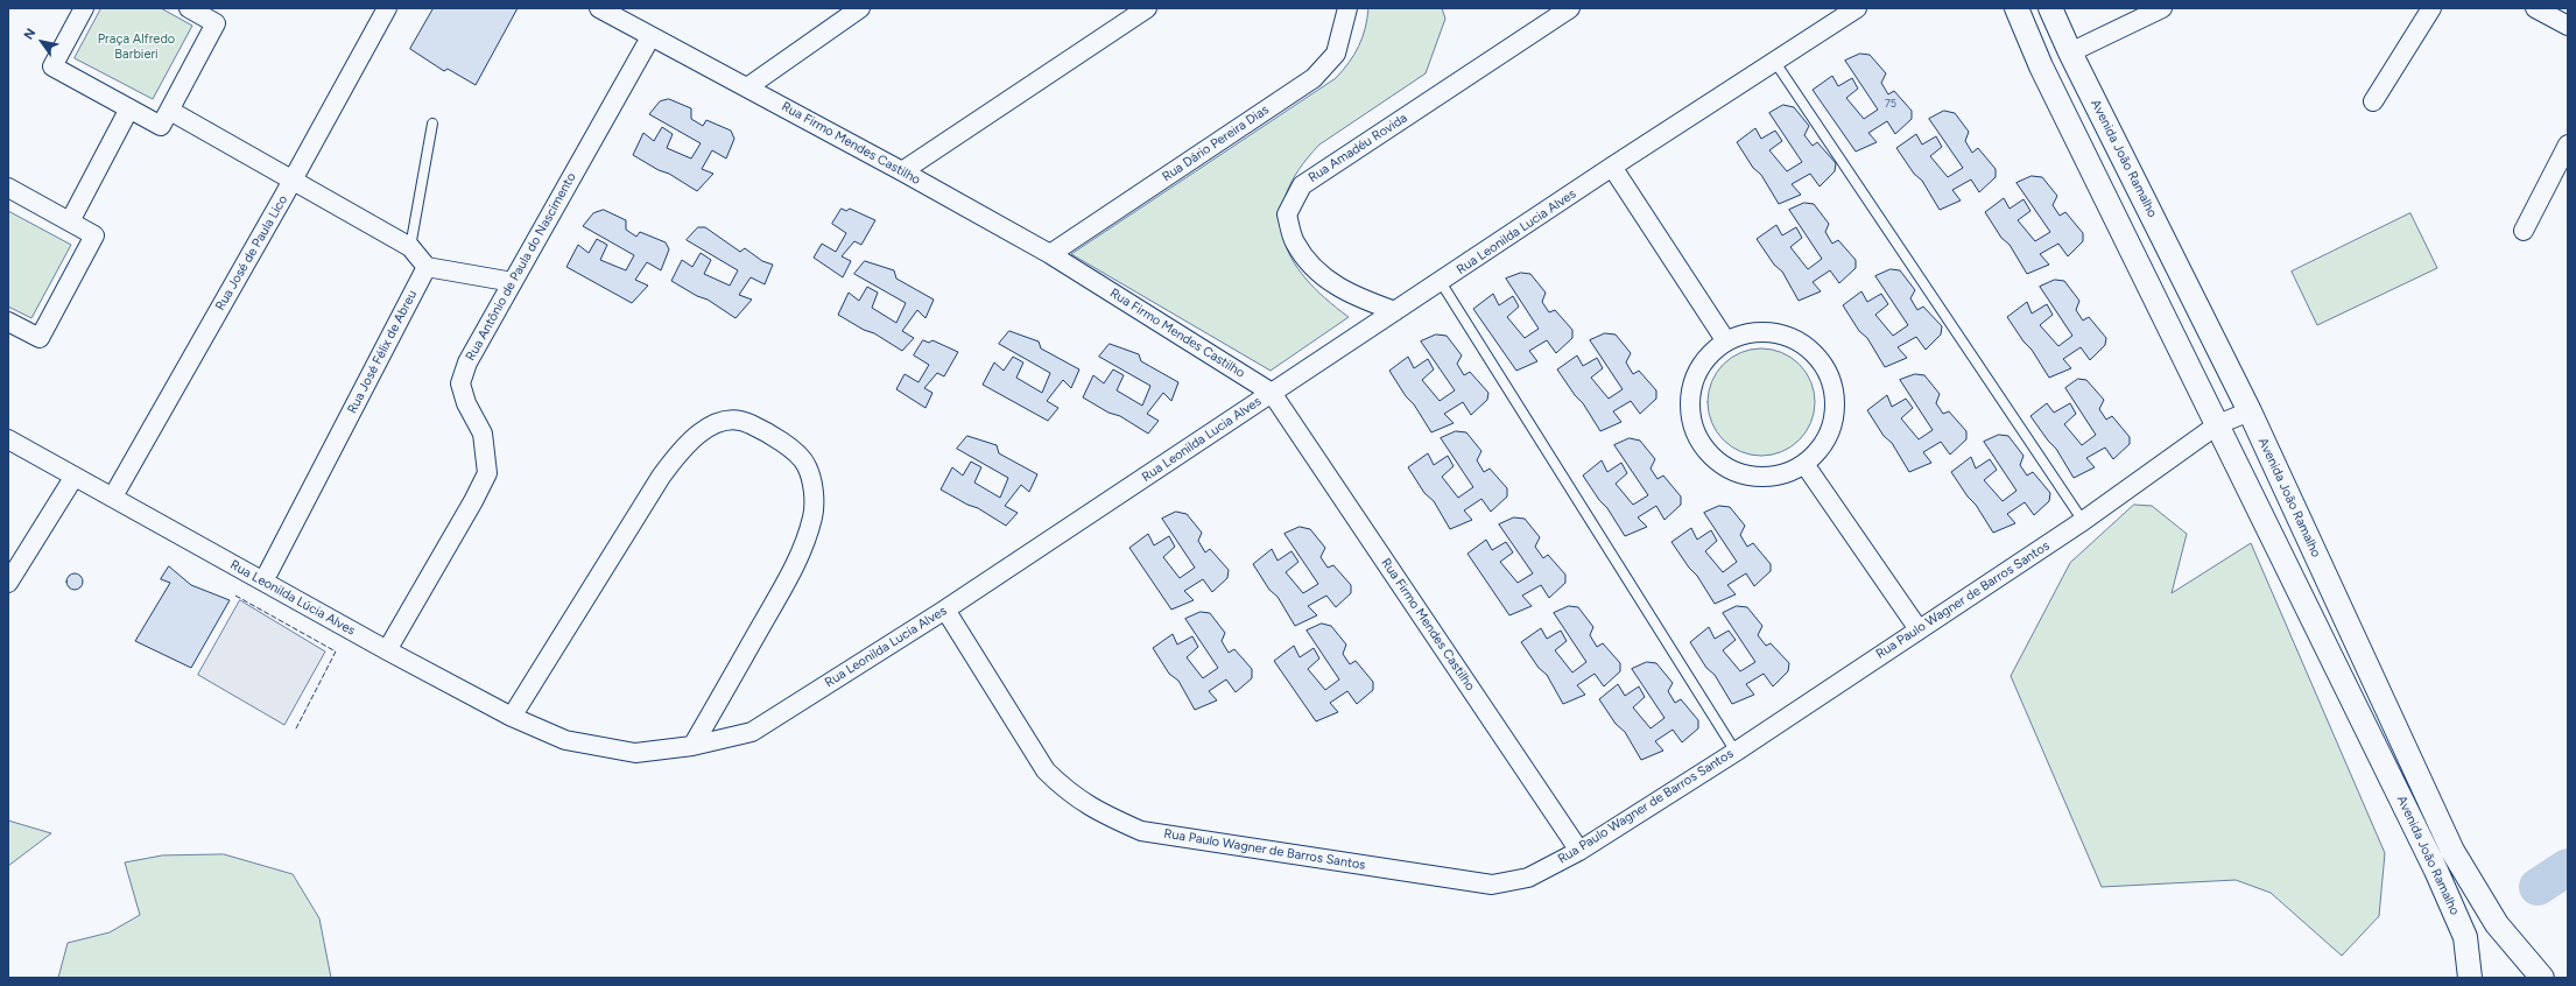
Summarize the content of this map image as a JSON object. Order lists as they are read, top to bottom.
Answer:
{
  "streets": {
    "street": [
      "Rua Firmo Mendes Castilho",
      "Rua Dário Pereira Dias",
      "Rua Amadéu Rovida",
      "Avenida João Ramalho",
      "Rua Leonilda Lucia Alves",
      "Rua José de Paula Lico",
      "Rua Antônio de Paula do Nascimento",
      "Rua José Félix de Abreu",
      "Rua Leonilda Lúcia Alves",
      "Rua Paulo Wagner de Barros Santos"
    ]
  },
  "crossings": [
    ["Rua Firmo Mendes Castilho", "Rua Dário Pereira Dias"],
    ["Rua Firmo Mendes Castilho", "Rua Leonilda Lucia Alves"],
    ["Rua Firmo Mendes Castilho", "Rua Antônio de Paula do Nascimento"],
    ["Rua Firmo Mendes Castilho", "Rua Paulo Wagner de Barros Santos"],
    ["Rua Amadéu Rovida", "Rua Leonilda Lucia Alves"],
    ["Avenida João Ramalho", "Rua Paulo Wagner de Barros Santos"],
    ["Rua Leonilda Lucia Alves", "Rua Leonilda Lúcia Alves"],
    ["Rua Leonilda Lucia Alves", "Rua Paulo Wagner de Barros Santos"],
    ["Rua José de Paula Lico", "Rua Leonilda Lúcia Alves"],
    ["Rua Antônio de Paula do Nascimento", "Rua Leonilda Lúcia Alves"],
    ["Rua José Félix de Abreu", "Rua Leonilda Lúcia Alves"]
  ],
  "parks": ["Praça Alfredo Barbieri"],
  "house_numbers": ["75"],
  "north": "top left"
}
